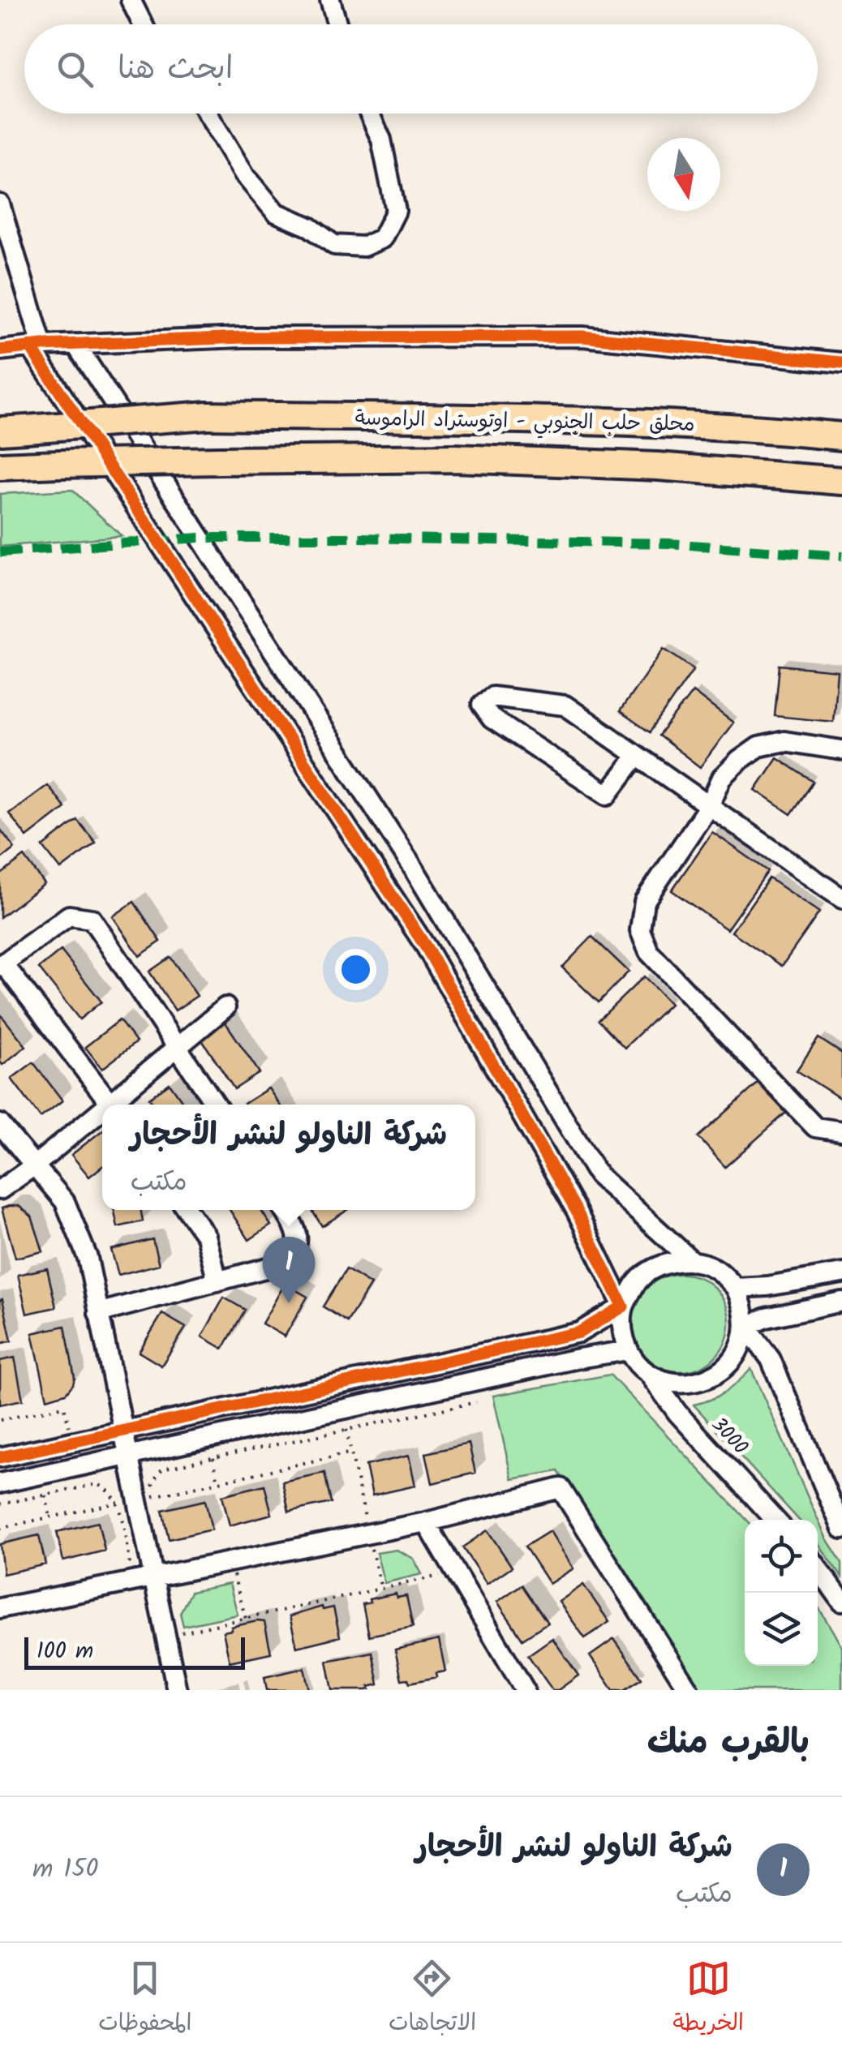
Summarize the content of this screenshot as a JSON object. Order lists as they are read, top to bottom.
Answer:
{
  "streets": {
    "highway": ["محلق حلب الجنوبي - اوتوستراد الراموسة"],
    "street": ["3000"]
  },
  "scale_bar": "100 m",
  "north": "bottom",
  "page": {
    "search": "ابحث هنا",
    "popup": ["شركة الناولو لنشر الأحجار", "مكتب"],
    "pins": "1",
    "scale": "100 m",
    "heading": "بالقرب منك",
    "list": [
      {
        "mark": "1",
        "name": "شركة الناولو لنشر الأحجار",
        "note": "مكتب",
        "value": "150 m"
      }
    ],
    "nav": ["الخريطة", "الاتجاهات", "المحفوظات"]
  }
}
